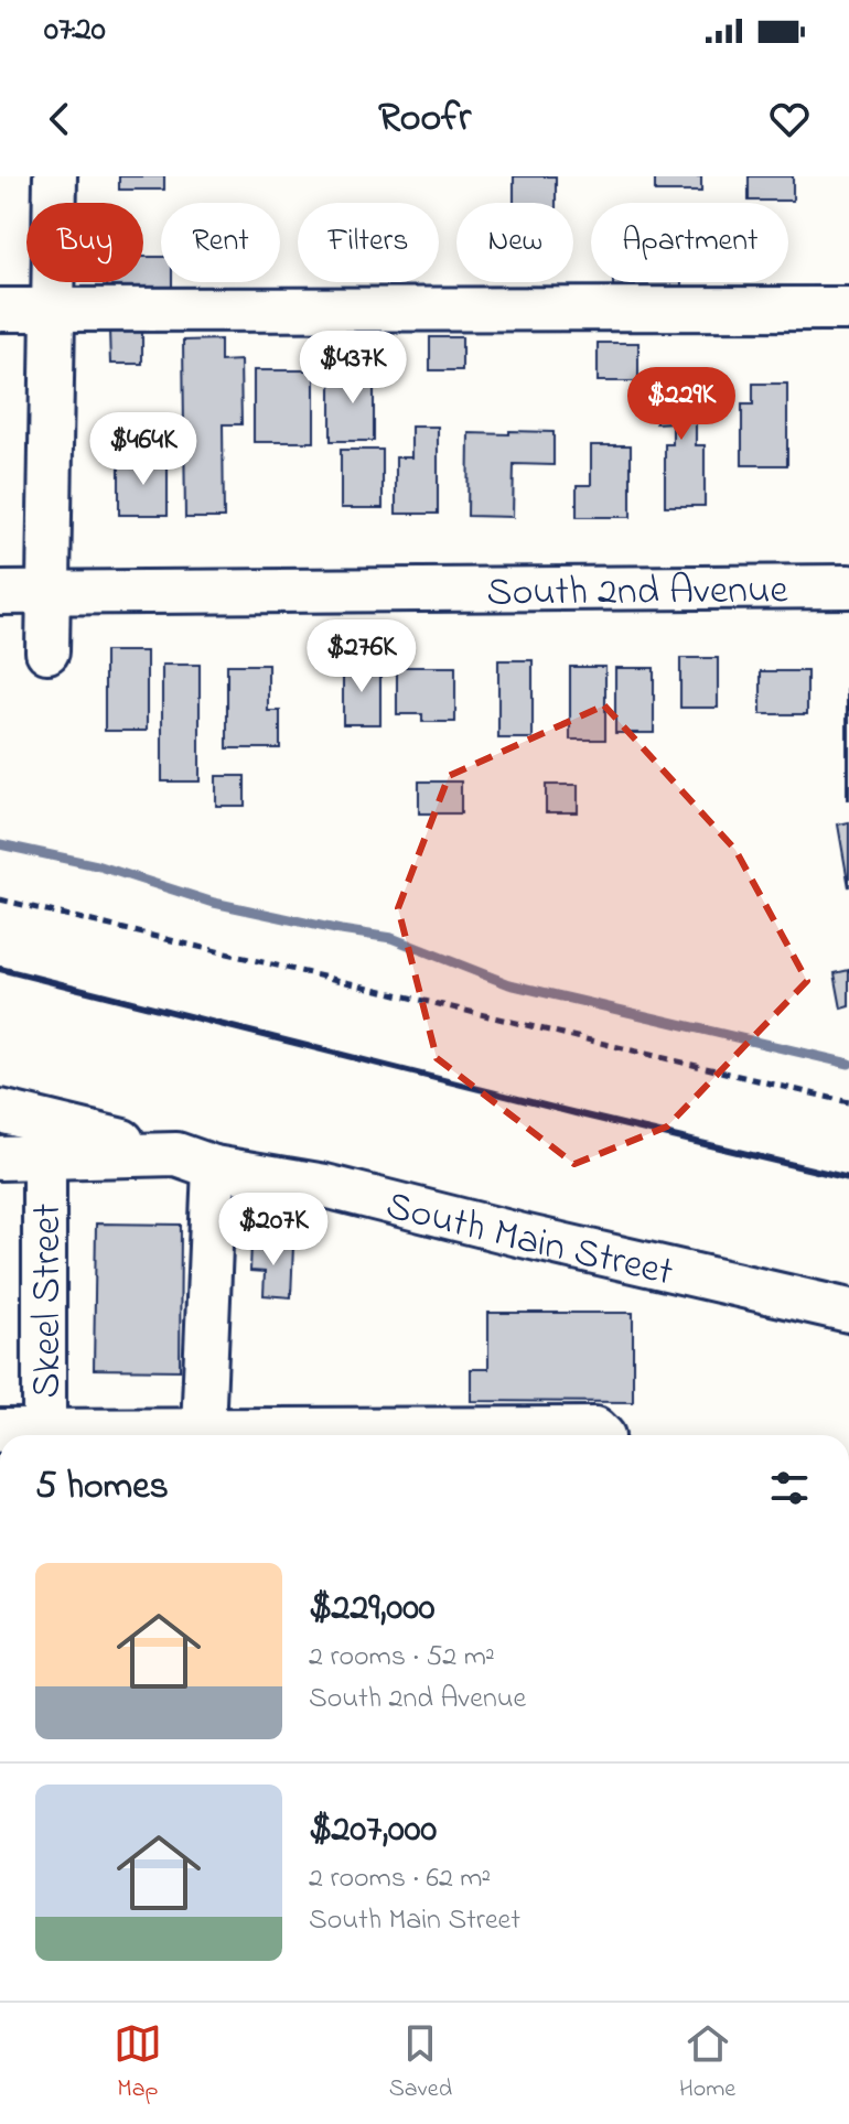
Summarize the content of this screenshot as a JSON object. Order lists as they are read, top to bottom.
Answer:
{
  "streets": {
    "street": ["South 2nd Avenue", "South Main Street", "Skeel Street"]
  },
  "crossings": [
    ["South Main Street", "Skeel Street"]
  ],
  "page": {
    "status": "07:20",
    "header": "Roofr",
    "chip": [
      "Buy",
      "Rent",
      "Filters",
      "New",
      "Apartment"
    ],
    "price": [
      "$437K",
      "$229K",
      "$464K",
      "$276K",
      "$207K"
    ],
    "heading": "5 homes",
    "list": [
      {
        "name": "$229,000",
        "note": "2 rooms · 52 m² · South 2nd Avenue"
      },
      {
        "name": "$207,000",
        "note": "2 rooms · 62 m² · South Main Street"
      }
    ],
    "tabs": ["Map", "Saved", "Home"]
  }
}
